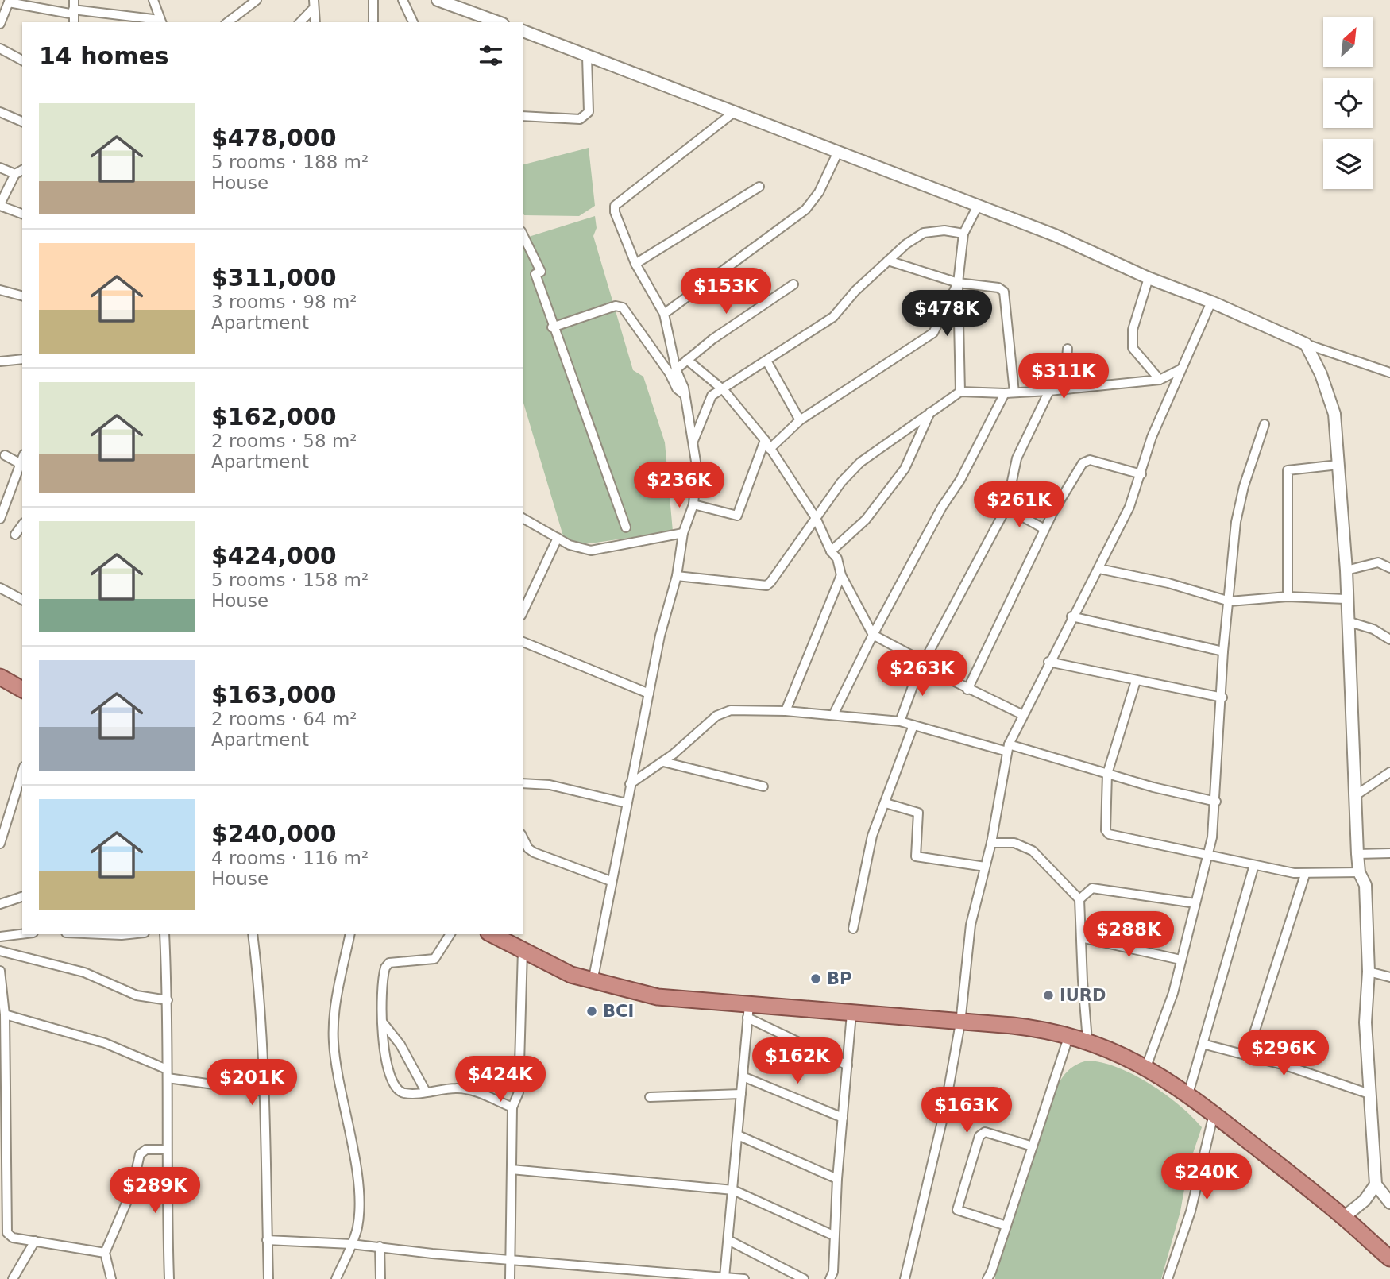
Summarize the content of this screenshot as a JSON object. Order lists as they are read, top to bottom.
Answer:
{
  "places": ["BP", "IURD", "BCI"],
  "north": "top right",
  "page": {
    "heading": "14 homes",
    "list": [
      {
        "name": "$478,000",
        "note": "5 rooms · 188 m² · House"
      },
      {
        "name": "$311,000",
        "note": "3 rooms · 98 m² · Apartment"
      },
      {
        "name": "$162,000",
        "note": "2 rooms · 58 m² · Apartment"
      },
      {
        "name": "$424,000",
        "note": "5 rooms · 158 m² · House"
      },
      {
        "name": "$163,000",
        "note": "2 rooms · 64 m² · Apartment"
      },
      {
        "name": "$240,000",
        "note": "4 rooms · 116 m² · House"
      }
    ],
    "price": [
      "$153K",
      "$478K",
      "$311K",
      "$236K",
      "$261K",
      "$263K",
      "$288K",
      "$296K",
      "$162K",
      "$424K",
      "$201K",
      "$163K",
      "$240K",
      "$289K"
    ]
  }
}
